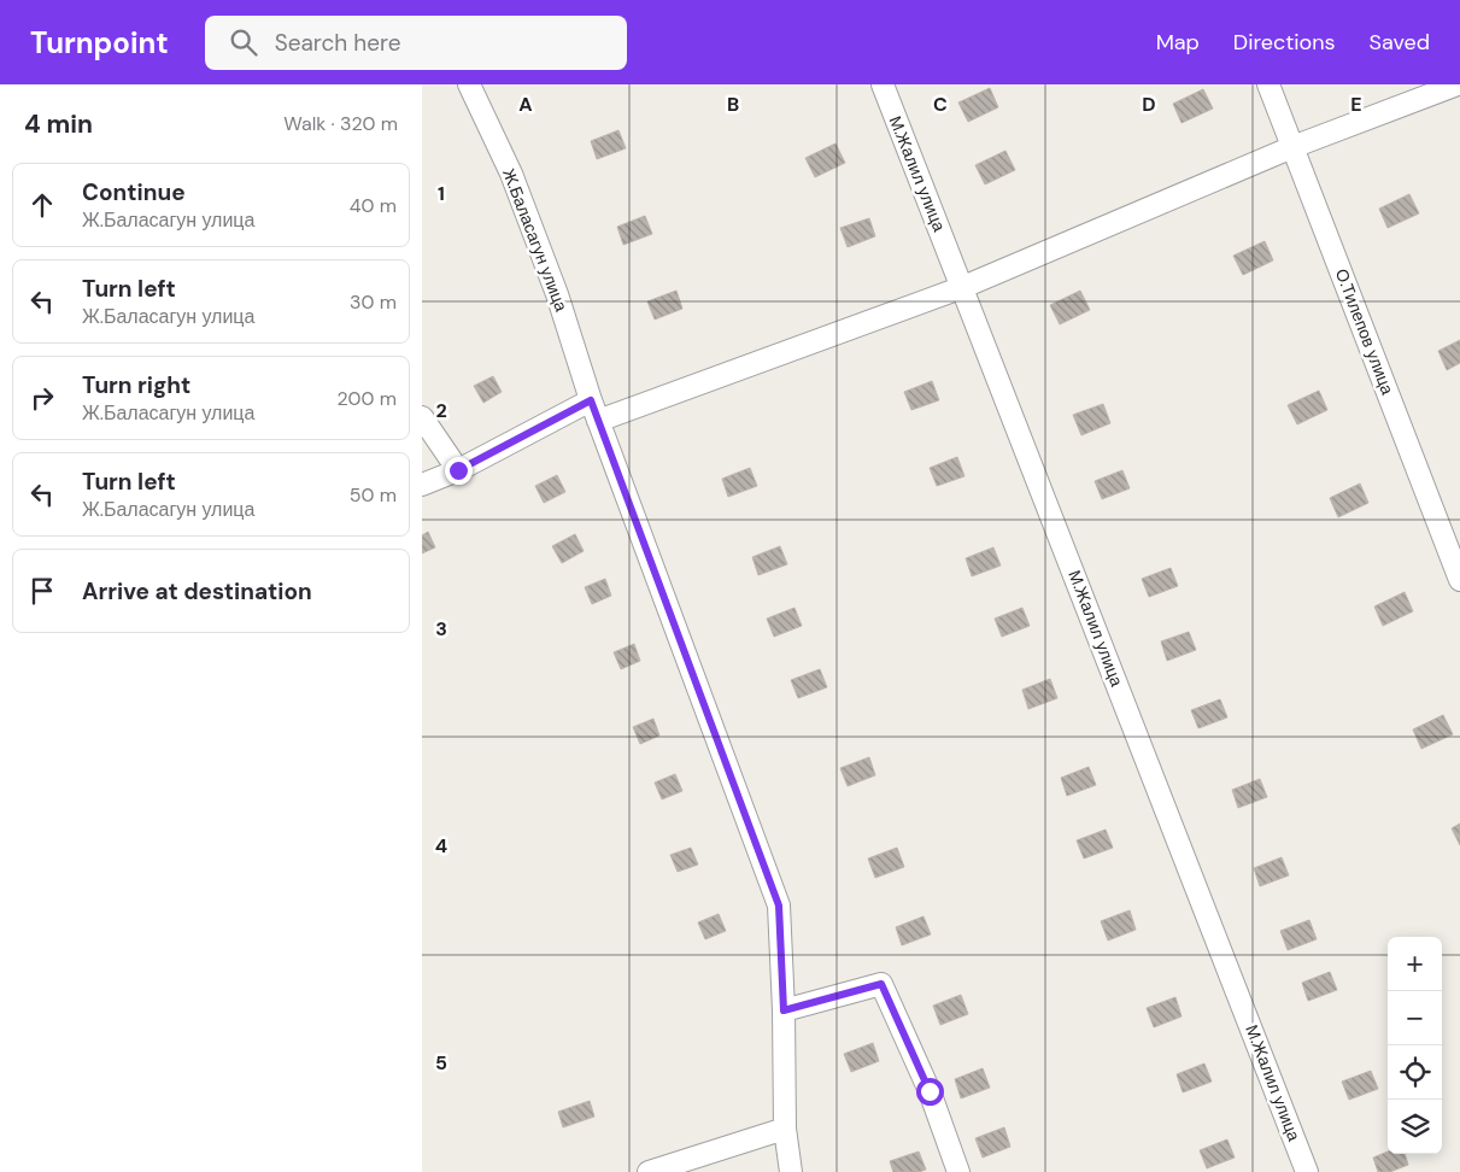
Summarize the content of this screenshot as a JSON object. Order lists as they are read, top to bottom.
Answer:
{
  "streets": {
    "street": ["М.Жалил улица", "Ж.Баласагун улица", "О.Тилепов улица"]
  },
  "page": {
    "header": "Turnpoint",
    "search": "Search here",
    "nav": ["Map", "Directions", "Saved"],
    "heading": ["4 min", "Walk · 320 m"],
    "list": [
      ["Continue", "Ж.Баласагун улица", "40 m"],
      ["Turn left", "Ж.Баласагун улица", "30 m"],
      ["Turn right", "Ж.Баласагун улица", "200 m"],
      ["Turn left", "Ж.Баласагун улица", "50 m"],
      "Arrive at destination"
    ],
    "map_buttons": ["+", "−"]
  },
  "grid": {
    "columns": [
      "A",
      "B",
      "C",
      "D",
      "E"
    ],
    "rows": [
      "1",
      "2",
      "3",
      "4",
      "5"
    ]
  }
}
